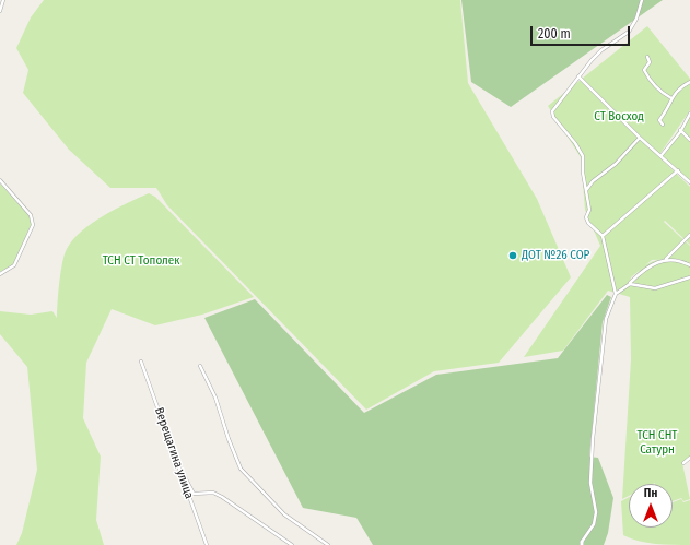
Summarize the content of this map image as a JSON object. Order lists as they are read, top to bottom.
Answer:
{
  "streets": {
    "street": ["Верещагина улица"]
  },
  "parks": ["СТ Восход", "ТСН СТ Тополек", "ТСН СНТ Сатурн"],
  "places": ["ДОТ №26 СОР"],
  "scale_bar": "200 m",
  "north": "top"
}
